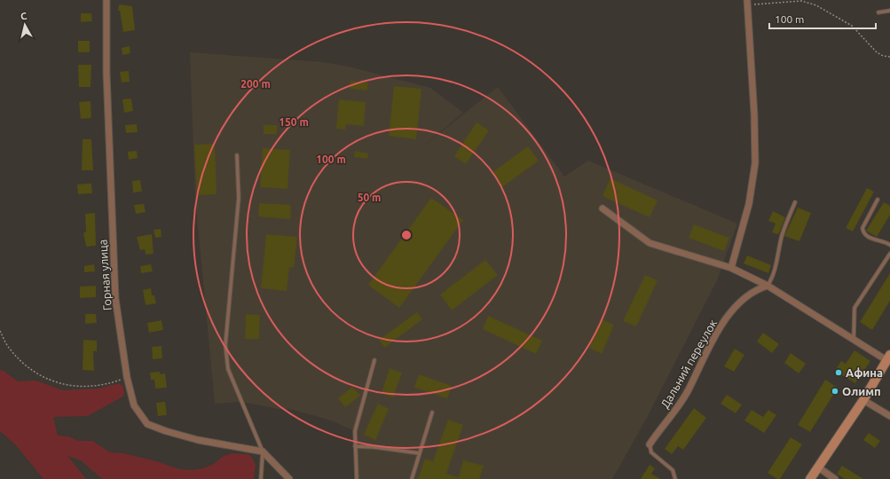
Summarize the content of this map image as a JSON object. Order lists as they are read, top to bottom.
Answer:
{
  "streets": {
    "street": ["Горная улица", "Дальний переулок"]
  },
  "places": ["Афина", "Олимп"],
  "scale_bar": "100 m",
  "north": "top",
  "rings": [
    "200 m",
    "150 m",
    "100 m",
    "50 m"
  ]
}
